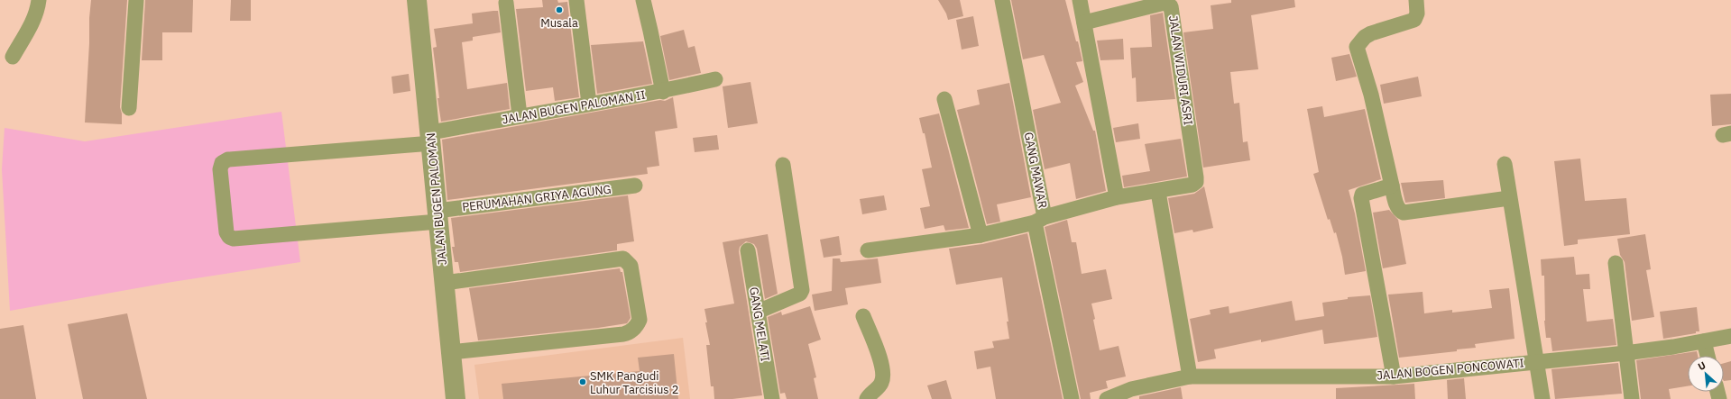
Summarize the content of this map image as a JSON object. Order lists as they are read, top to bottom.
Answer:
{
  "streets": {
    "street": [
      "JALAN WIDURI ASRI",
      "JALAN BUGEN PALOMAN II",
      "GANG MAWAR",
      "PERUMAHAN GRIYA AGUNG",
      "JALAN BUGEN PALOMAN",
      "GANG MELATI",
      "JALAN BOGEN PONCOWATI"
    ]
  },
  "crossings": [
    ["JALAN BUGEN PALOMAN II", "PERUMAHAN GRIYA AGUNG"],
    ["JALAN BUGEN PALOMAN II", "JALAN BUGEN PALOMAN"],
    ["PERUMAHAN GRIYA AGUNG", "JALAN BUGEN PALOMAN"]
  ],
  "places": ["Musala", "SMK Pangudi Luhur Tarcisius 2"],
  "north": "top left"
}
